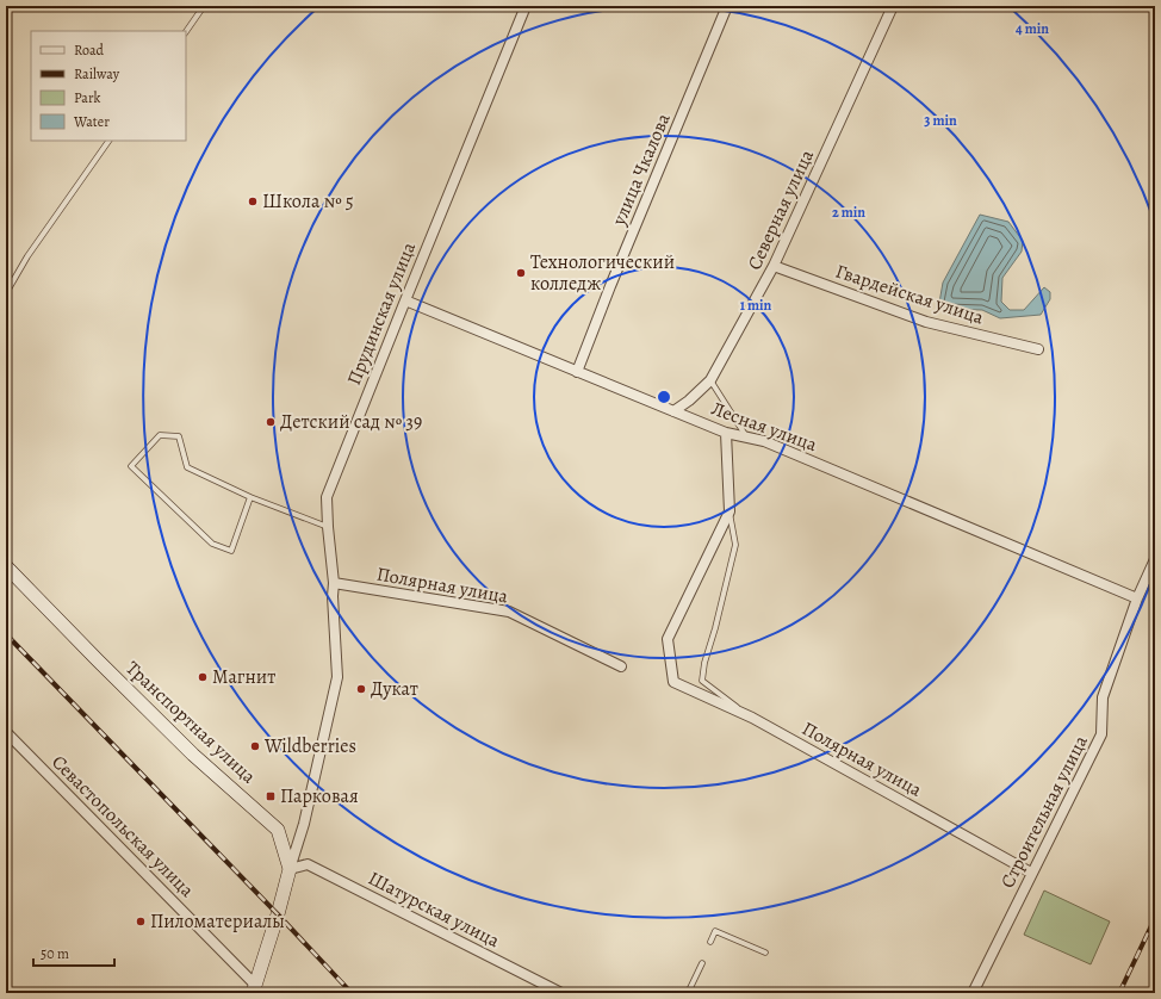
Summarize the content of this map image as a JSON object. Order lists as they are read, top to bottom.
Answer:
{
  "streets": {
    "street": [
      "улица Чкалова",
      "Северная улица",
      "Гвардейская улица",
      "Прудинская улица",
      "Лесная улица",
      "Полярная улица",
      "Транспортная улица",
      "Строительная улица",
      "Севастопольская улица",
      "Шатурская улица"
    ]
  },
  "crossings": [
    ["улица Чкалова", "Лесная улица"],
    ["Северная улица", "Гвардейская улица"],
    ["Северная улица", "Лесная улица"],
    ["Прудинская улица", "Лесная улица"],
    ["Прудинская улица", "Полярная улица"],
    ["Прудинская улица", "Транспортная улица"],
    ["Прудинская улица", "Шатурская улица"],
    ["Лесная улица", "Строительная улица"],
    ["Полярная улица", "Строительная улица"],
    ["Транспортная улица", "Шатурская улица"]
  ],
  "places": {
    "other": [
      "Школа № 5",
      "Технологический колледж",
      "Детский сад № 39",
      "Магнит",
      "Дукат",
      "Wildberries",
      "Пиломатериалы"
    ],
    "transit": ["Парковая"]
  },
  "legend": [
    "Road",
    "Railway",
    "Park",
    "Water"
  ],
  "scale_bar": "50 m",
  "rings": [
    "4 min",
    "3 min",
    "2 min",
    "1 min"
  ]
}
